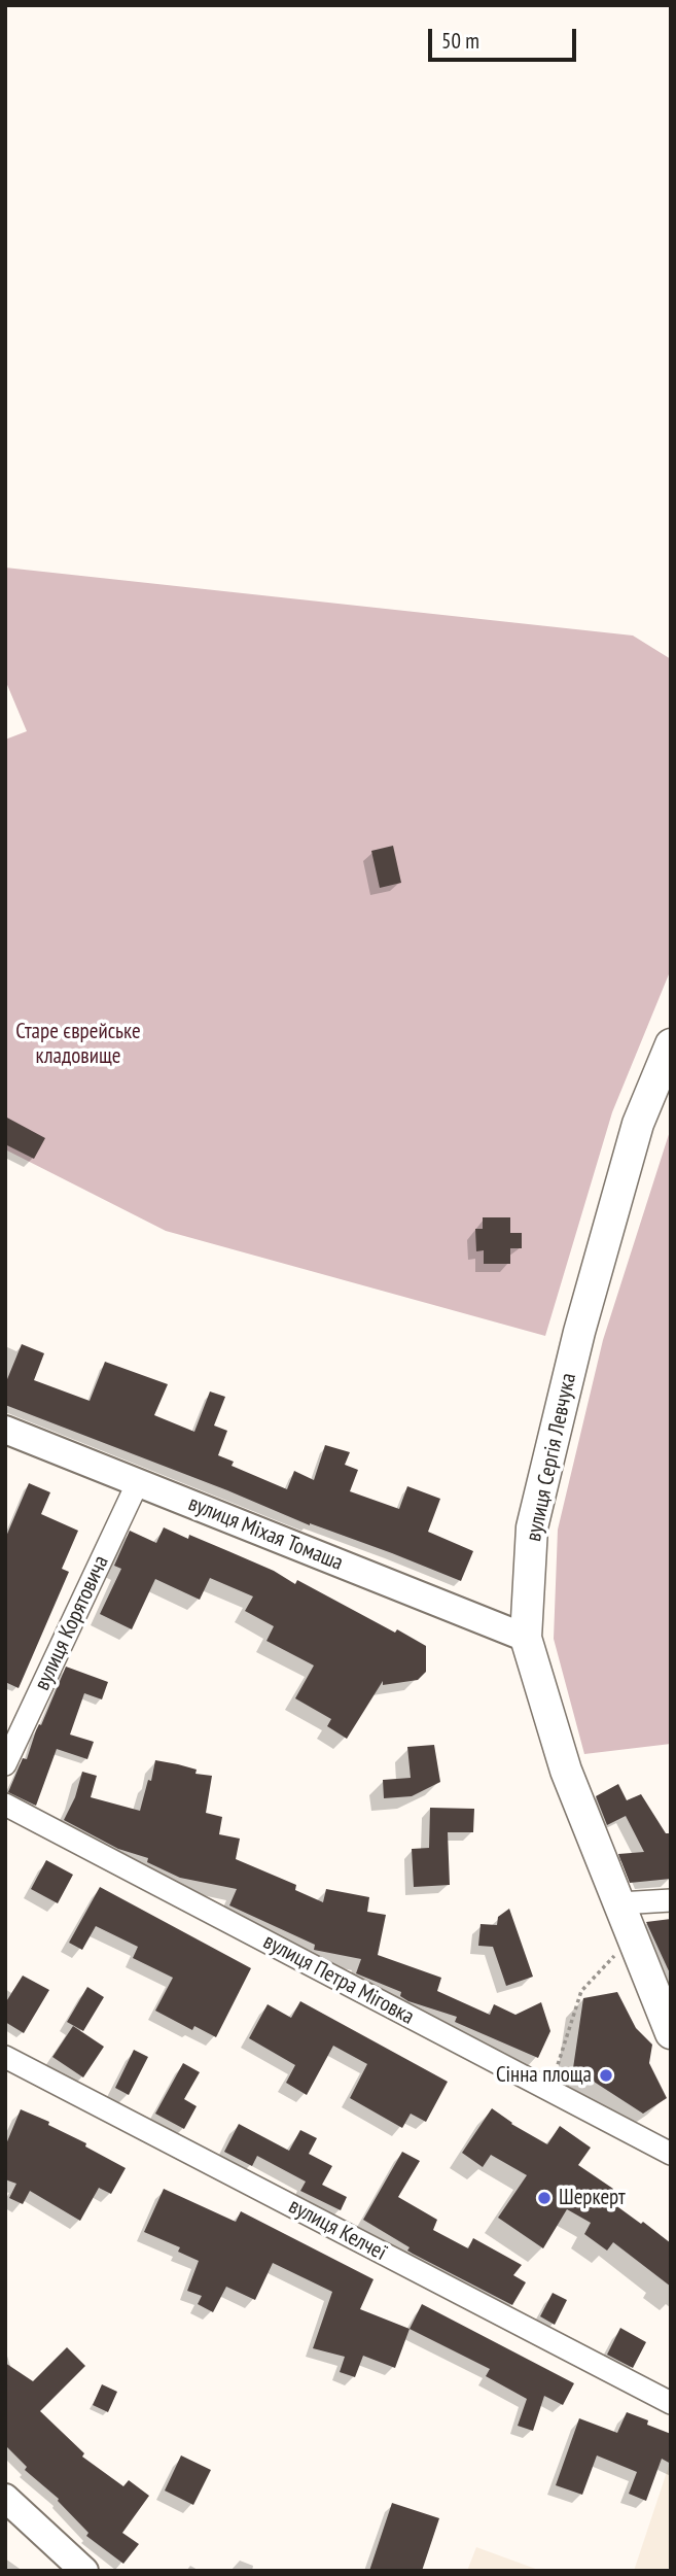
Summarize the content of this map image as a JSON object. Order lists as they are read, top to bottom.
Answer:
{
  "streets": {
    "main road": ["вулиця Сергія Левчука"],
    "street": [
      "вулиця Міхая Томаша",
      "вулиця Корятовича",
      "вулиця Петра Міговка",
      "вулиця Келчеї"
    ]
  },
  "crossings": [
    ["вулиця Сергія Левчука", "вулиця Міхая Томаша"],
    ["вулиця Міхая Томаша", "вулиця Корятовича"]
  ],
  "parks": ["Старе єврейське кладовище"],
  "places": ["Сінна площа", "Шеркерт"],
  "scale_bar": "50 m"
}
